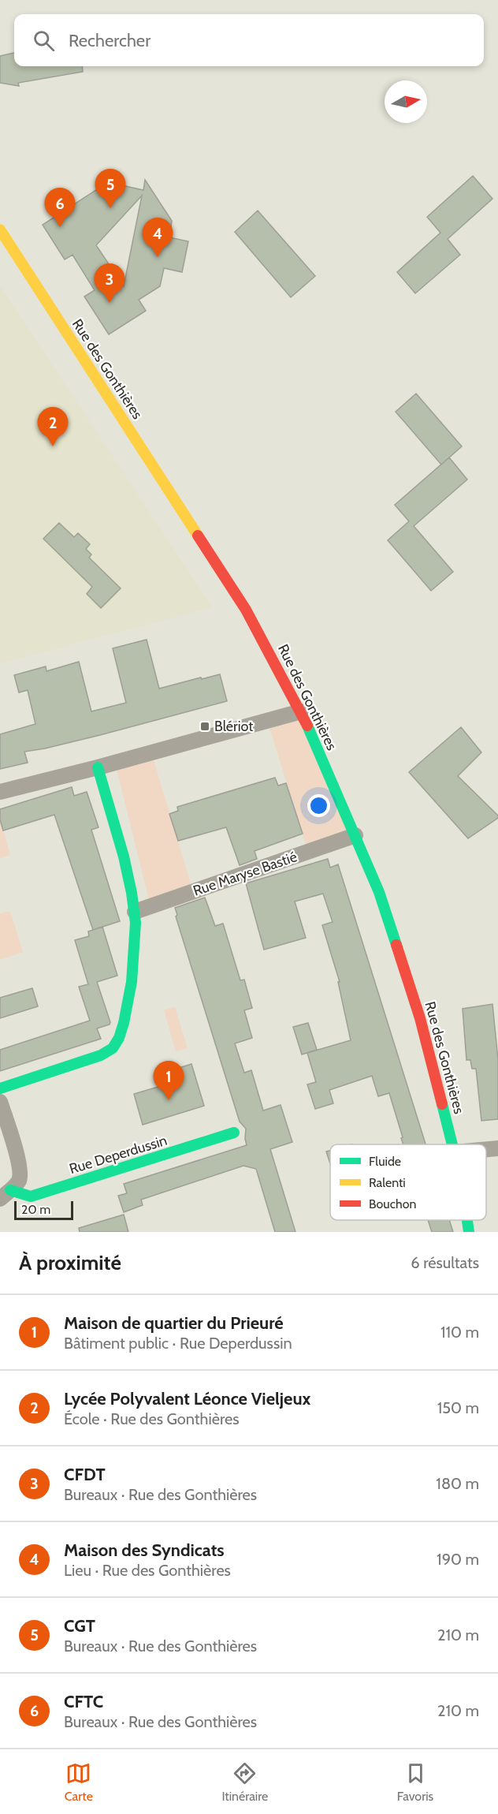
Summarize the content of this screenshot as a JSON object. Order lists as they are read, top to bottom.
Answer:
{
  "streets": {
    "street": ["Rue des Gonthières", "Rue Maryse Bastié", "Rue Deperdussin"]
  },
  "crossings": [
    ["Rue des Gonthières", "Rue Maryse Bastié"]
  ],
  "places": {
    "transit": ["Blériot"]
  },
  "legend": ["Fluide", "Ralenti", "Bouchon"],
  "scale_bar": "20 m",
  "north": "right",
  "page": {
    "search": "Rechercher",
    "pins": [
      "5",
      "6",
      "4",
      "3",
      "2",
      "1"
    ],
    "scale": "20 m",
    "heading": ["À proximité", "6 résultats"],
    "list": [
      {
        "mark": "1",
        "name": "Maison de quartier du Prieuré",
        "note": "Bâtiment public · Rue Deperdussin",
        "value": "110 m"
      },
      {
        "mark": "2",
        "name": "Lycée Polyvalent Léonce Vieljeux",
        "note": "École · Rue des Gonthières",
        "value": "150 m"
      },
      {
        "mark": "3",
        "name": "CFDT",
        "note": "Bureaux · Rue des Gonthières",
        "value": "180 m"
      },
      {
        "mark": "4",
        "name": "Maison des Syndicats",
        "note": "Lieu · Rue des Gonthières",
        "value": "190 m"
      },
      {
        "mark": "5",
        "name": "CGT",
        "note": "Bureaux · Rue des Gonthières",
        "value": "210 m"
      },
      {
        "mark": "6",
        "name": "CFTC",
        "note": "Bureaux · Rue des Gonthières",
        "value": "210 m"
      }
    ],
    "nav": ["Carte", "Itinéraire", "Favoris"]
  }
}
